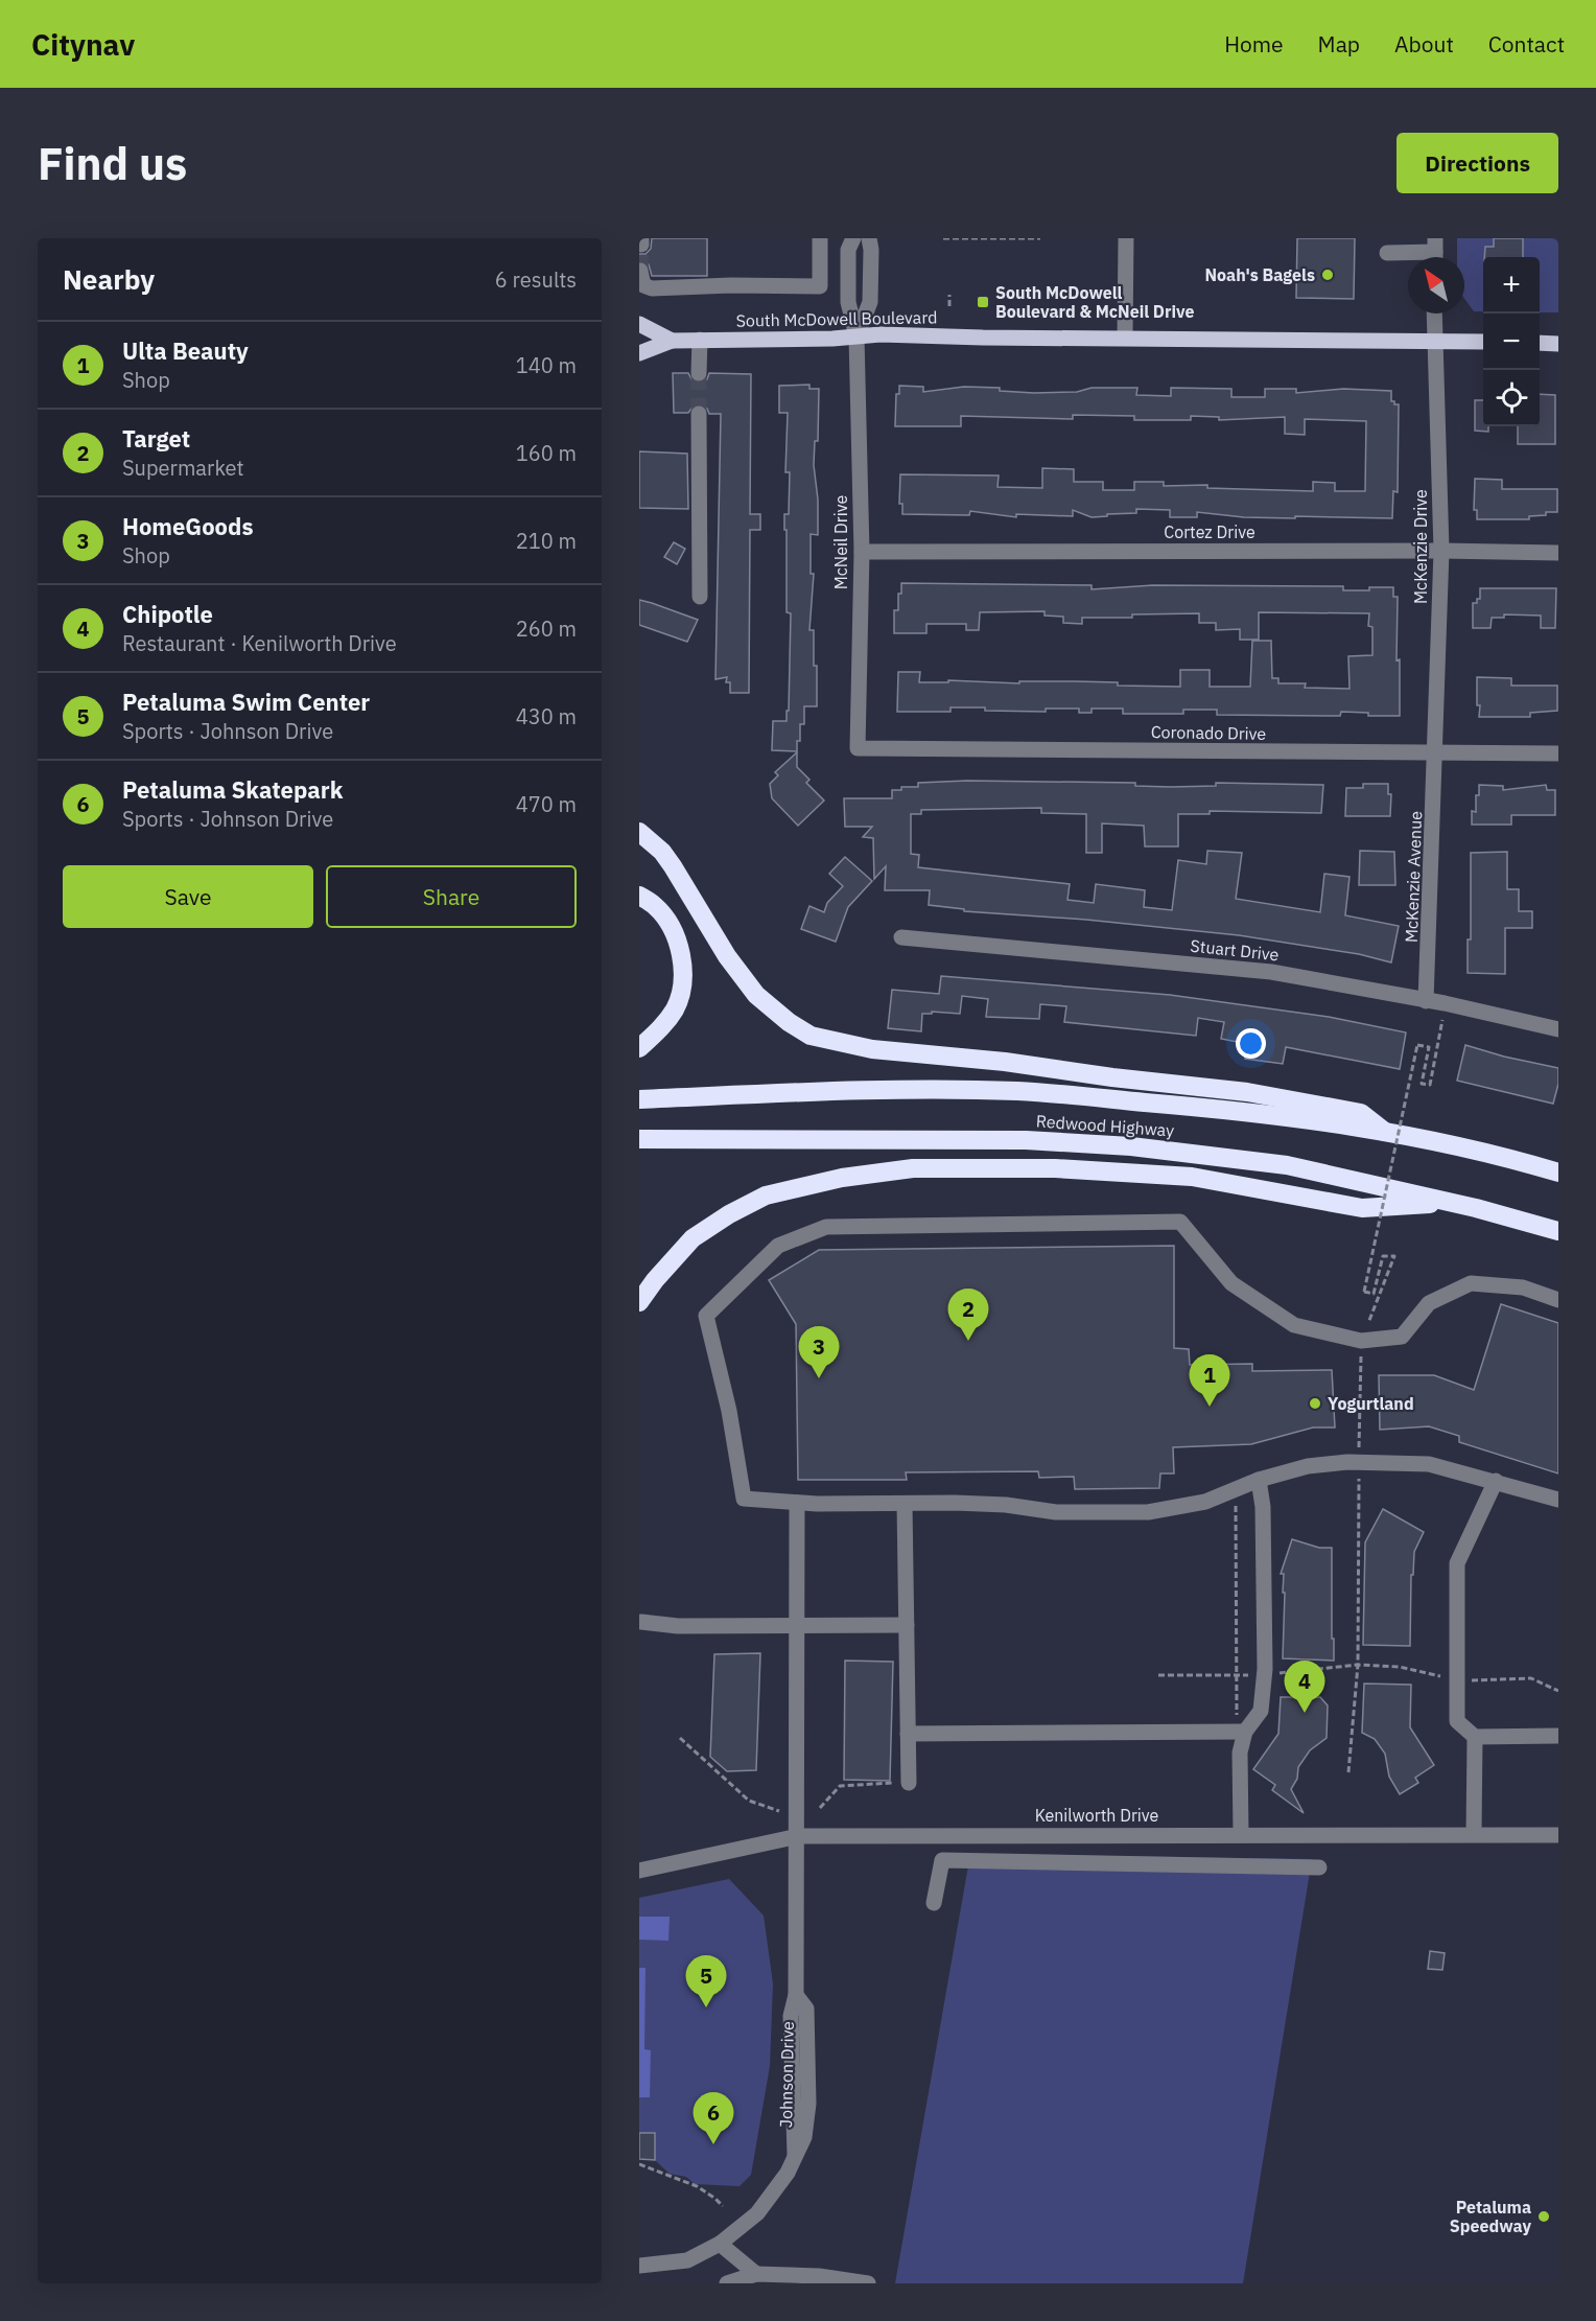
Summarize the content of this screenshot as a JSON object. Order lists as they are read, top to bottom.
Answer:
{
  "streets": {
    "highway": ["Redwood Highway"],
    "main road": ["South McDowell Boulevard"],
    "street": [
      "Cortez Drive",
      "McNeil Drive",
      "McKenzie Drive",
      "Coronado Drive",
      "McKenzie Avenue",
      "Stuart Drive",
      "Kenilworth Drive",
      "Johnson Drive"
    ]
  },
  "crossings": [
    ["South McDowell Boulevard", "McNeil Drive"],
    ["South McDowell Boulevard", "McKenzie Drive"],
    ["Cortez Drive", "McNeil Drive"],
    ["Cortez Drive", "McKenzie Drive"],
    ["McNeil Drive", "Coronado Drive"],
    ["McKenzie Drive", "Coronado Drive"],
    ["McKenzie Drive", "McKenzie Avenue"],
    ["Coronado Drive", "McKenzie Avenue"],
    ["McKenzie Avenue", "Stuart Drive"],
    ["Kenilworth Drive", "Johnson Drive"]
  ],
  "places": {
    "other": ["Noah's Bagels", "Yogurtland", "Petaluma Speedway"],
    "transit": ["South McDowell Boulevard & McNeil Drive"]
  },
  "north": "top left",
  "page": {
    "header": "Citynav",
    "nav": [
      "Home",
      "Map",
      "About",
      "Contact"
    ],
    "buttons": [
      "Directions",
      ["Save", "Share"]
    ],
    "title": "Find us",
    "heading": ["Nearby", "6 results"],
    "map_buttons": ["+", "−"],
    "list": [
      {
        "mark": "1",
        "name": "Ulta Beauty",
        "note": "Shop",
        "value": "140 m"
      },
      {
        "mark": "2",
        "name": "Target",
        "note": "Supermarket",
        "value": "160 m"
      },
      {
        "mark": "3",
        "name": "HomeGoods",
        "note": "Shop",
        "value": "210 m"
      },
      {
        "mark": "4",
        "name": "Chipotle",
        "note": "Restaurant · Kenilworth Drive",
        "value": "260 m"
      },
      {
        "mark": "5",
        "name": "Petaluma Swim Center",
        "note": "Sports · Johnson Drive",
        "value": "430 m"
      },
      {
        "mark": "6",
        "name": "Petaluma Skatepark",
        "note": "Sports · Johnson Drive",
        "value": "470 m"
      }
    ],
    "pins": [
      "2",
      "3",
      "1",
      "4",
      "5",
      "6"
    ]
  }
}
